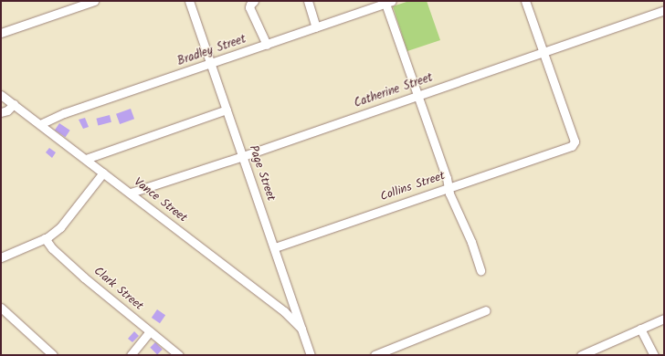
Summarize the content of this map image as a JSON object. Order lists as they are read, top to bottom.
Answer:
{
  "streets": {
    "street": [
      "Bradley Street",
      "Catherine Street",
      "Page Street",
      "Collins Street",
      "Vance Street",
      "Clark Street"
    ]
  },
  "crossings": [
    ["Bradley Street", "Page Street"],
    ["Bradley Street", "Vance Street"],
    ["Catherine Street", "Page Street"],
    ["Catherine Street", "Collins Street"],
    ["Catherine Street", "Vance Street"],
    ["Page Street", "Collins Street"],
    ["Page Street", "Vance Street"]
  ]
}
